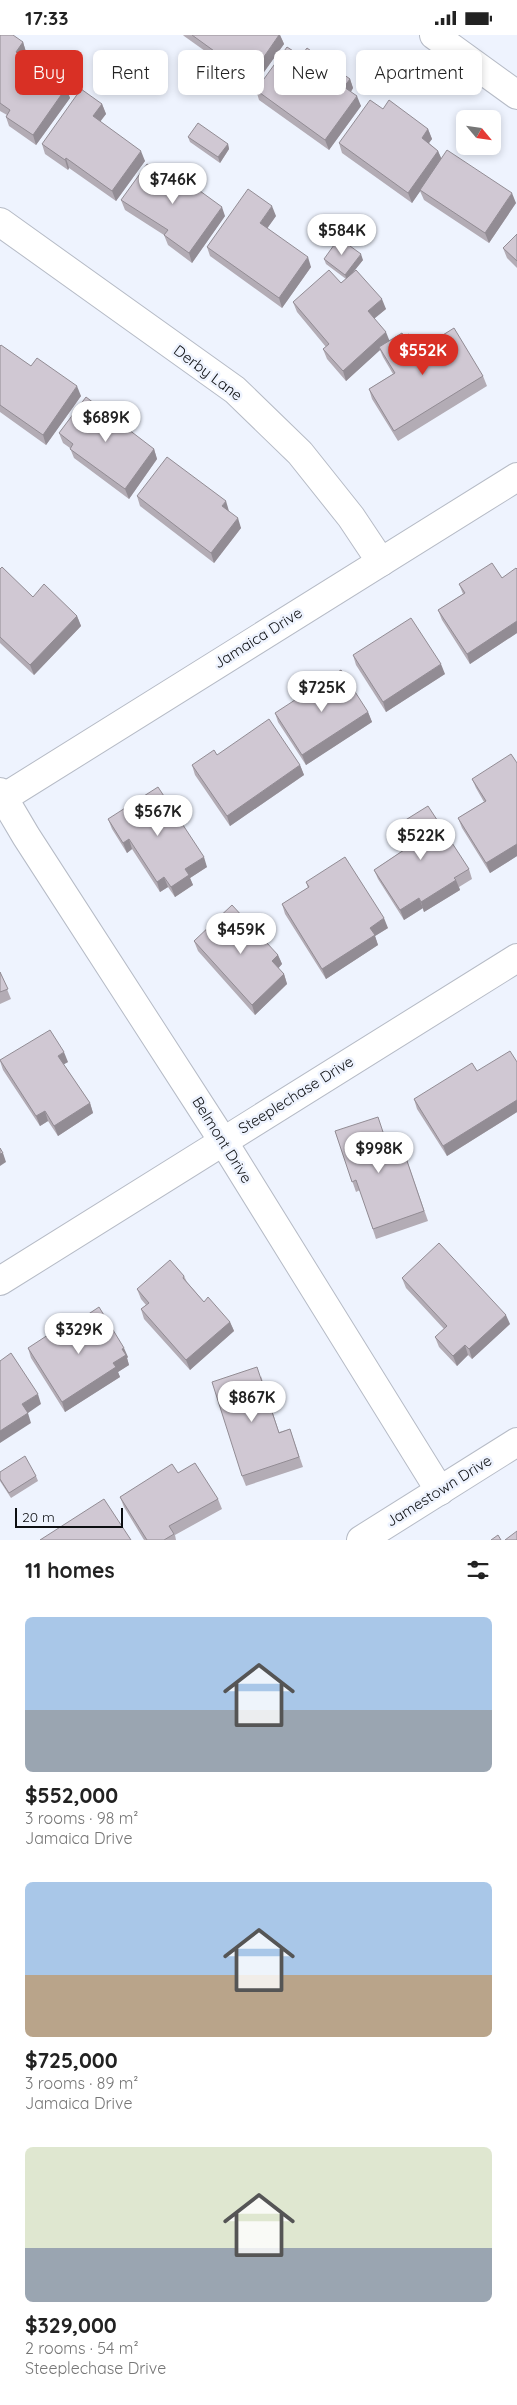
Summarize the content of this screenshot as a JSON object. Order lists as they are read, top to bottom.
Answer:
{
  "streets": {
    "street": [
      "Derby Lane",
      "Jamaica Drive",
      "Steeplechase Drive",
      "Belmont Drive",
      "Jamestown Drive"
    ]
  },
  "crossings": [
    ["Derby Lane", "Jamaica Drive"],
    ["Jamaica Drive", "Belmont Drive"],
    ["Steeplechase Drive", "Belmont Drive"],
    ["Belmont Drive", "Jamestown Drive"]
  ],
  "scale_bar": "20 m",
  "north": "bottom right",
  "page": {
    "status": "17:33",
    "chip": [
      "Buy",
      "Rent",
      "Filters",
      "New",
      "Apartment"
    ],
    "price": [
      "$746K",
      "$584K",
      "$552K",
      "$689K",
      "$725K",
      "$567K",
      "$522K",
      "$459K",
      "$998K",
      "$329K",
      "$867K"
    ],
    "scale": "20 m",
    "heading": "11 homes",
    "list": [
      {
        "name": "$552,000",
        "note": "3 rooms · 98 m² · Jamaica Drive"
      },
      {
        "name": "$725,000",
        "note": "3 rooms · 89 m² · Jamaica Drive"
      },
      {
        "name": "$329,000",
        "note": "2 rooms · 54 m² · Steeplechase Drive"
      }
    ]
  }
}
